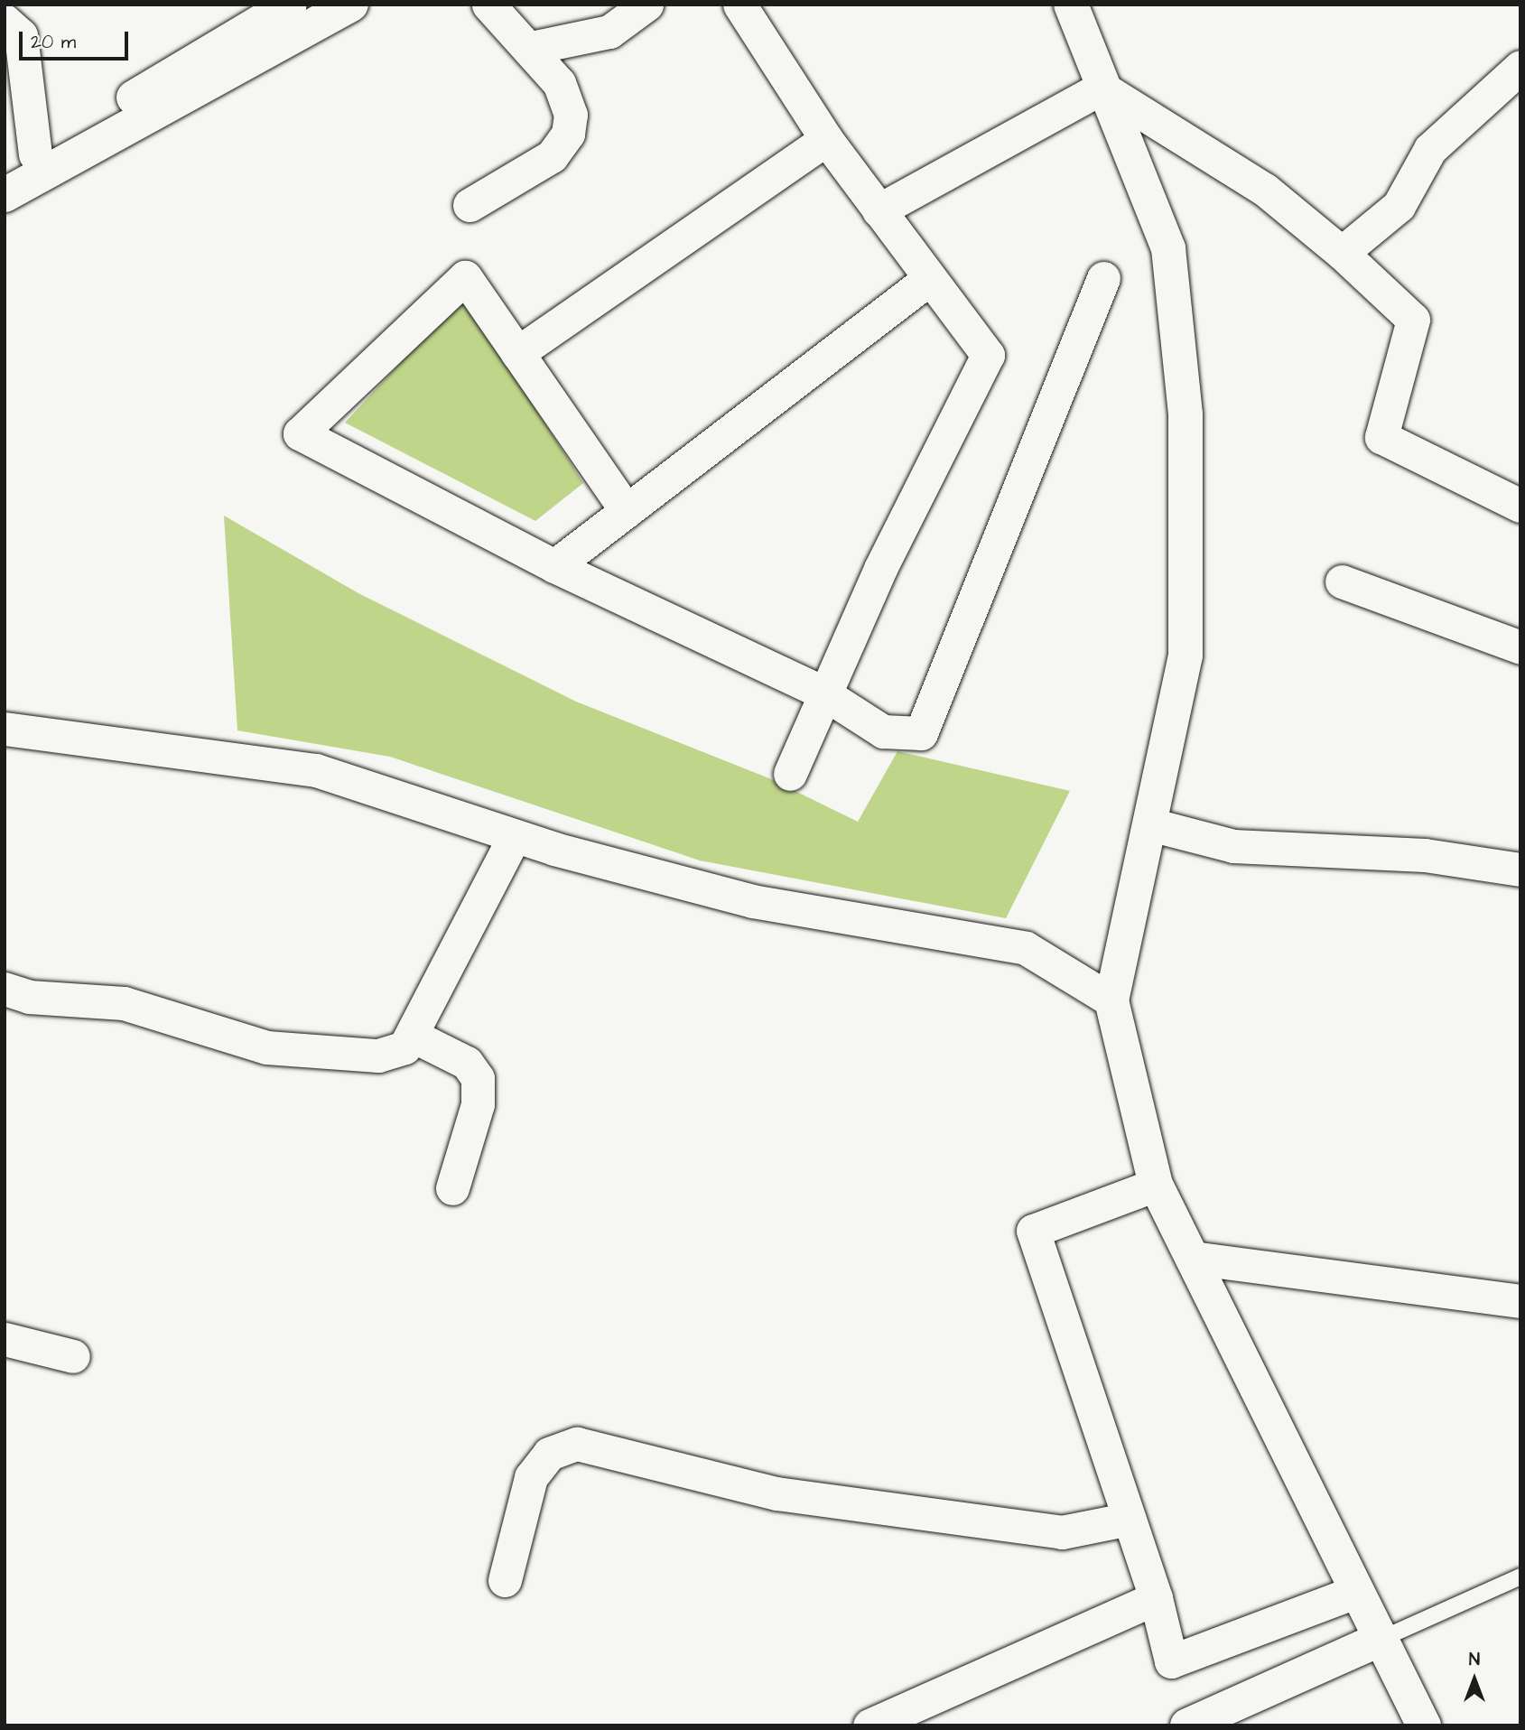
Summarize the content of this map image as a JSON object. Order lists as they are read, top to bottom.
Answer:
{
  "scale_bar": "20 m",
  "north": "top"
}
